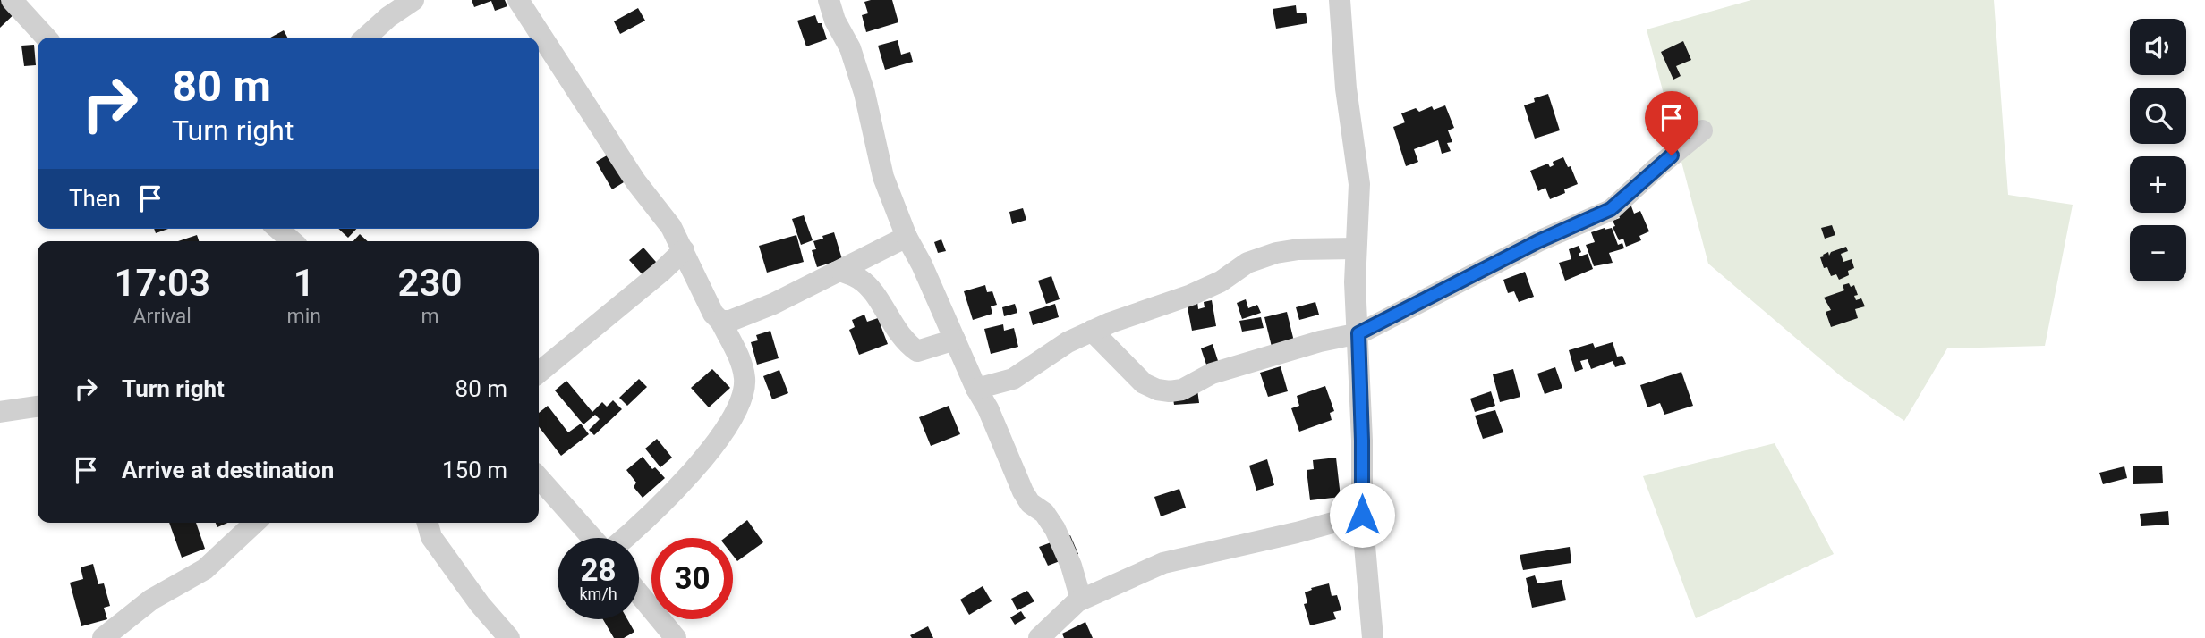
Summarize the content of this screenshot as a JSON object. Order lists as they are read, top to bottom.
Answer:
{
  "page": {
    "map_buttons": ["+", "−"],
    "turn": ["80 m", "Turn right"],
    "then": "Then",
    "eta": [
      "17:03",
      "Arrival",
      "1",
      "min",
      "230",
      "m"
    ],
    "list": [
      {
        "name": "Turn right",
        "value": "80 m"
      },
      {
        "name": "Arrive at destination",
        "value": "150 m"
      }
    ],
    "speed": "28 km/h",
    "limit": "30"
  }
}
